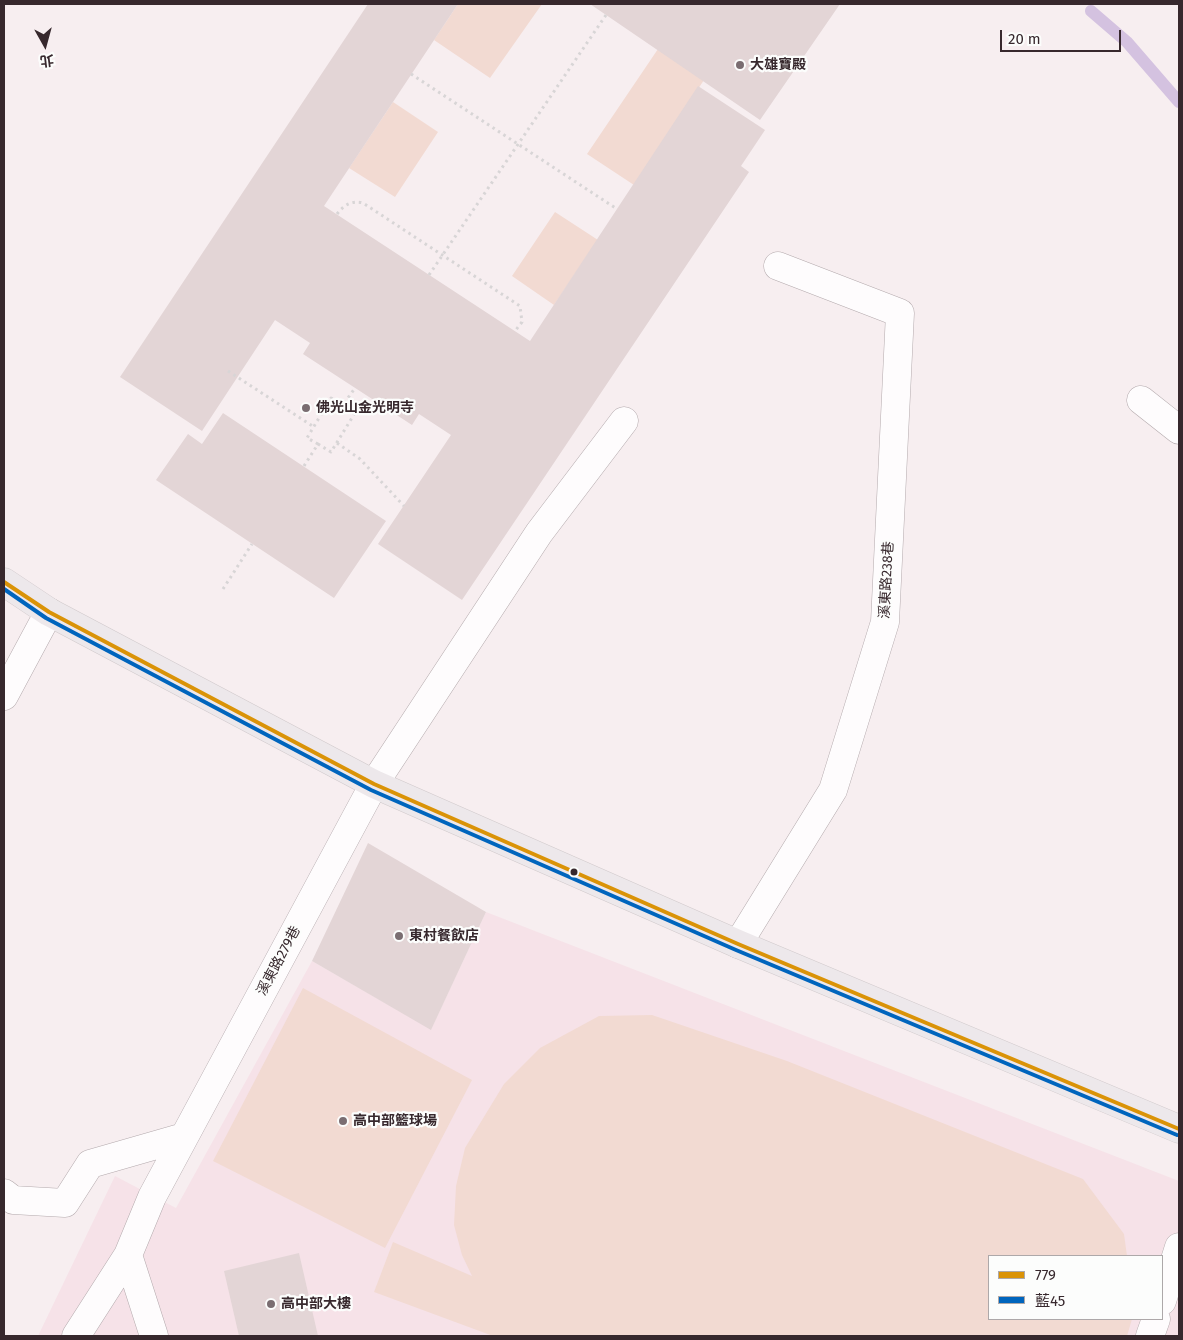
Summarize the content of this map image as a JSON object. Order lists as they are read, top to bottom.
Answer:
{
  "streets": {
    "lane": ["溪東路238巷", "溪東路279巷"]
  },
  "places": [
    "大雄寶殿",
    "佛光山金光明寺",
    "東村餐飲店",
    "高中部籃球場",
    "高中部大樓"
  ],
  "lines": ["transit line 779", "transit line 藍45"],
  "legend": ["779", "藍45"],
  "scale_bar": "20 m",
  "north": "bottom"
}
